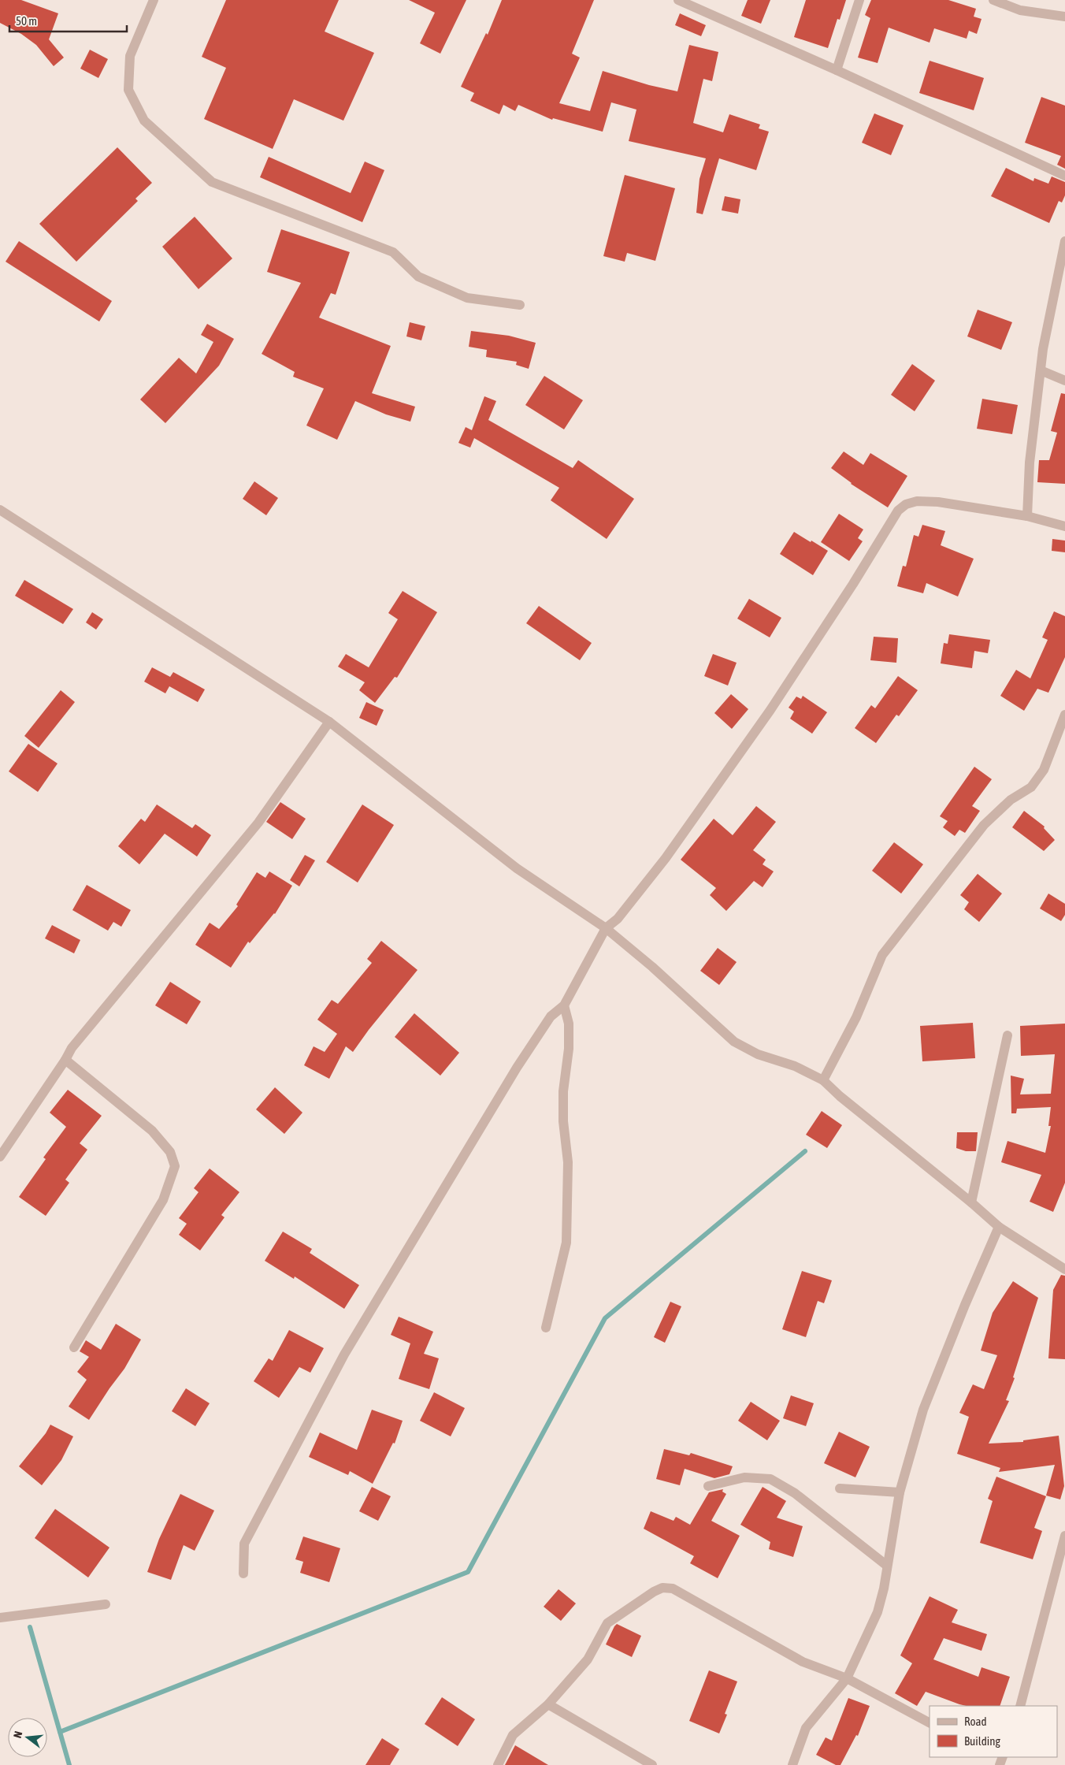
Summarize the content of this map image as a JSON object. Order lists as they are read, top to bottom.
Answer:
{
  "legend": ["Road", "Building"],
  "scale_bar": "50 m",
  "north": "left"
}
